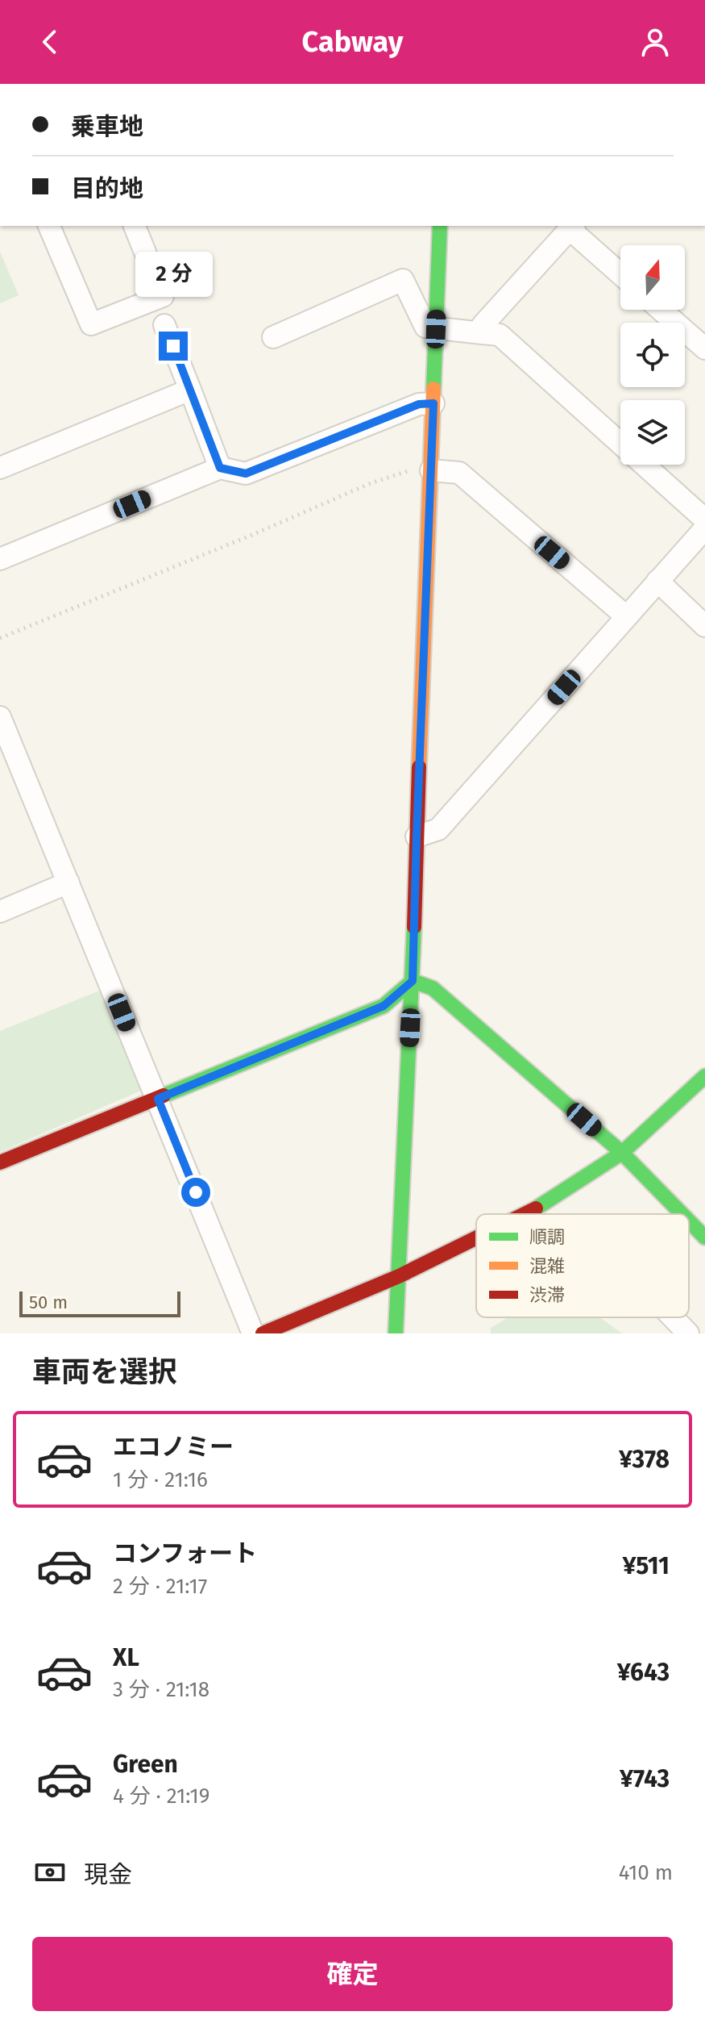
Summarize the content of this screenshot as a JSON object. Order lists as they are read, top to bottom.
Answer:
{
  "legend": ["順調", "混雑", "渋滞"],
  "scale_bar": "50 m",
  "north": "top",
  "page": {
    "header": "Cabway",
    "banner": ["乗車地", "目的地"],
    "bubble": "2 分",
    "scale": "50 m",
    "heading": "車両を選択",
    "list": [
      {
        "name": "エコノミー",
        "note": "1 分 · 21:16",
        "value": "¥378"
      },
      {
        "name": "コンフォート",
        "note": "2 分 · 21:17",
        "value": "¥511"
      },
      {
        "name": "XL",
        "note": "3 分 · 21:18",
        "value": "¥643"
      },
      {
        "name": "Green",
        "note": "4 分 · 21:19",
        "value": "¥743"
      }
    ],
    "pay": ["現金", "410 m"],
    "buttons": "確定"
  }
}
